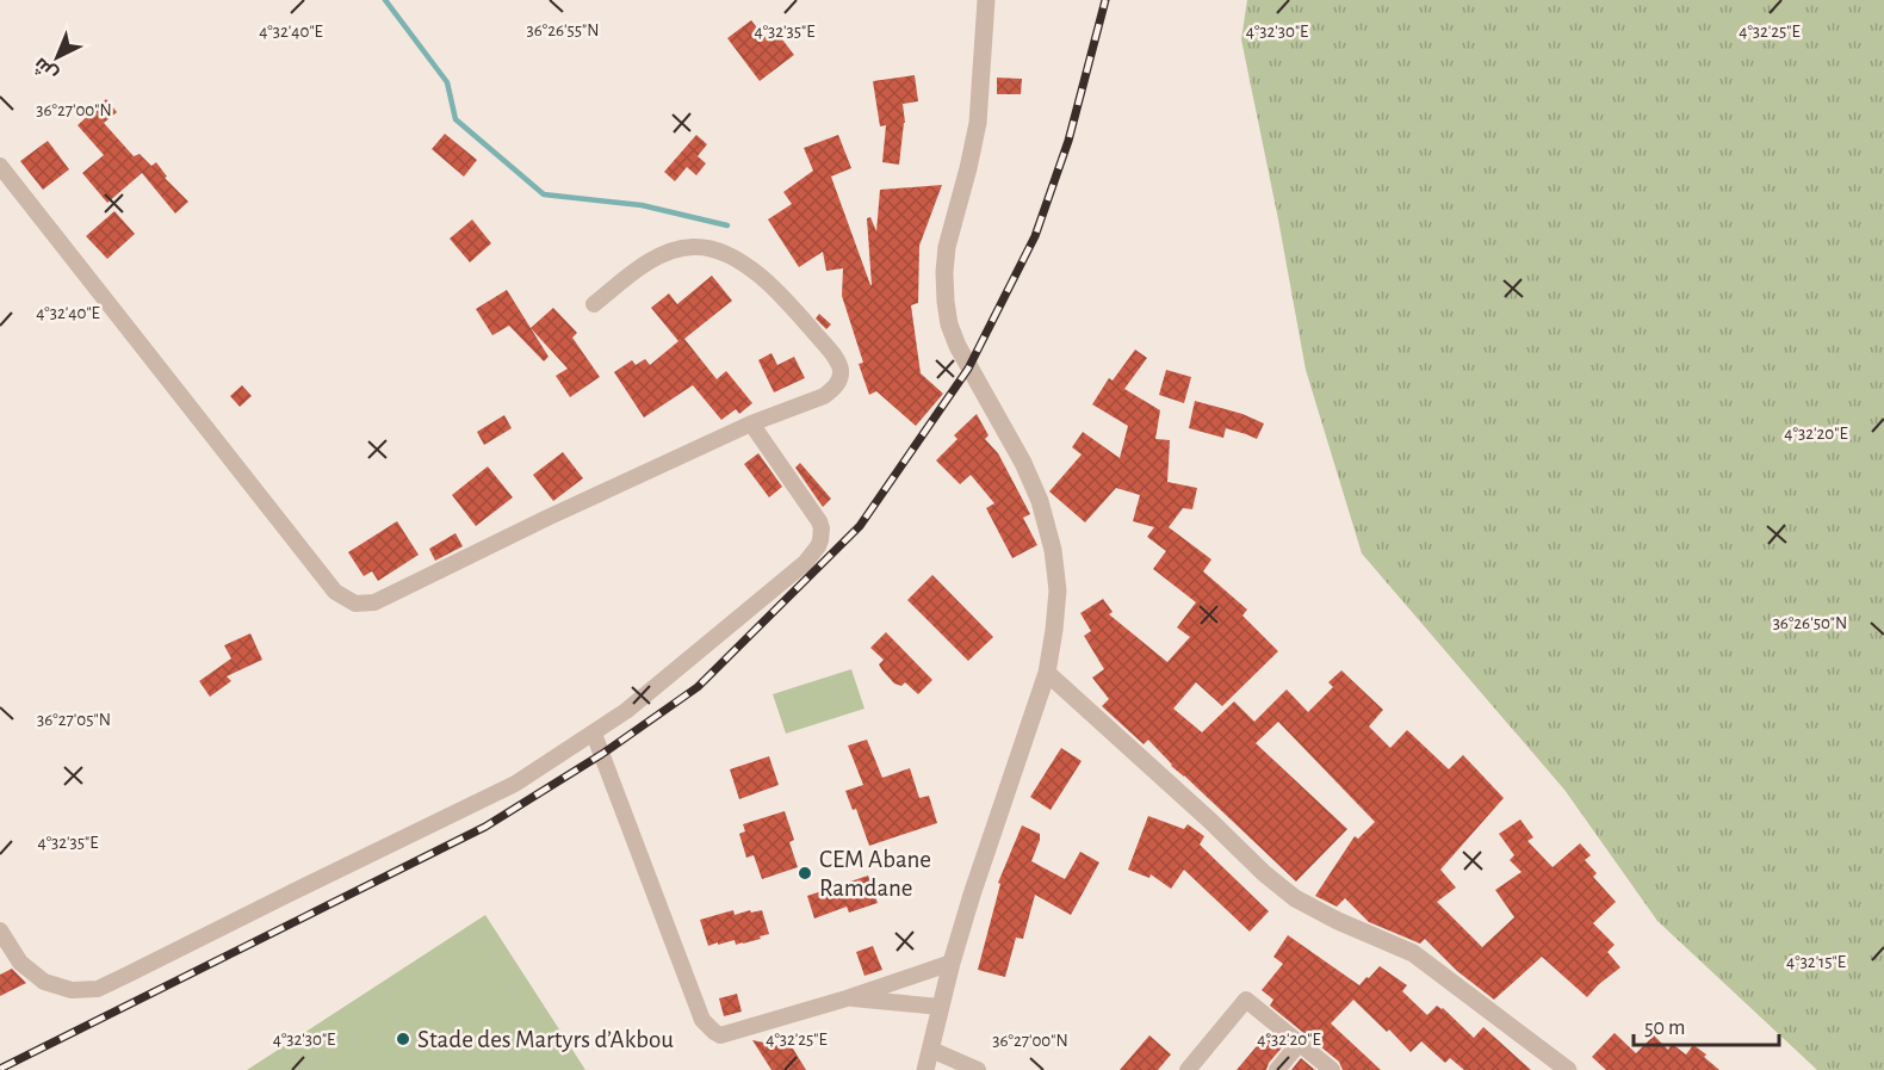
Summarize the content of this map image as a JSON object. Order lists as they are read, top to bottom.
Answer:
{
  "places": ["CEM Abane Ramdane", "Stade des Martyrs d’Akbou"],
  "scale_bar": "50 m",
  "north": "bottom left",
  "coordinates": [
    "36°26'55\"N",
    "4°32'40\"E",
    "4°32'35\"E",
    "4°32'30\"E",
    "4°32'25\"E",
    "36°27'00\"N",
    "4°32'20\"E",
    "36°26'50\"N",
    "36°27'05\"N",
    "4°32'15\"E"
  ]
}
